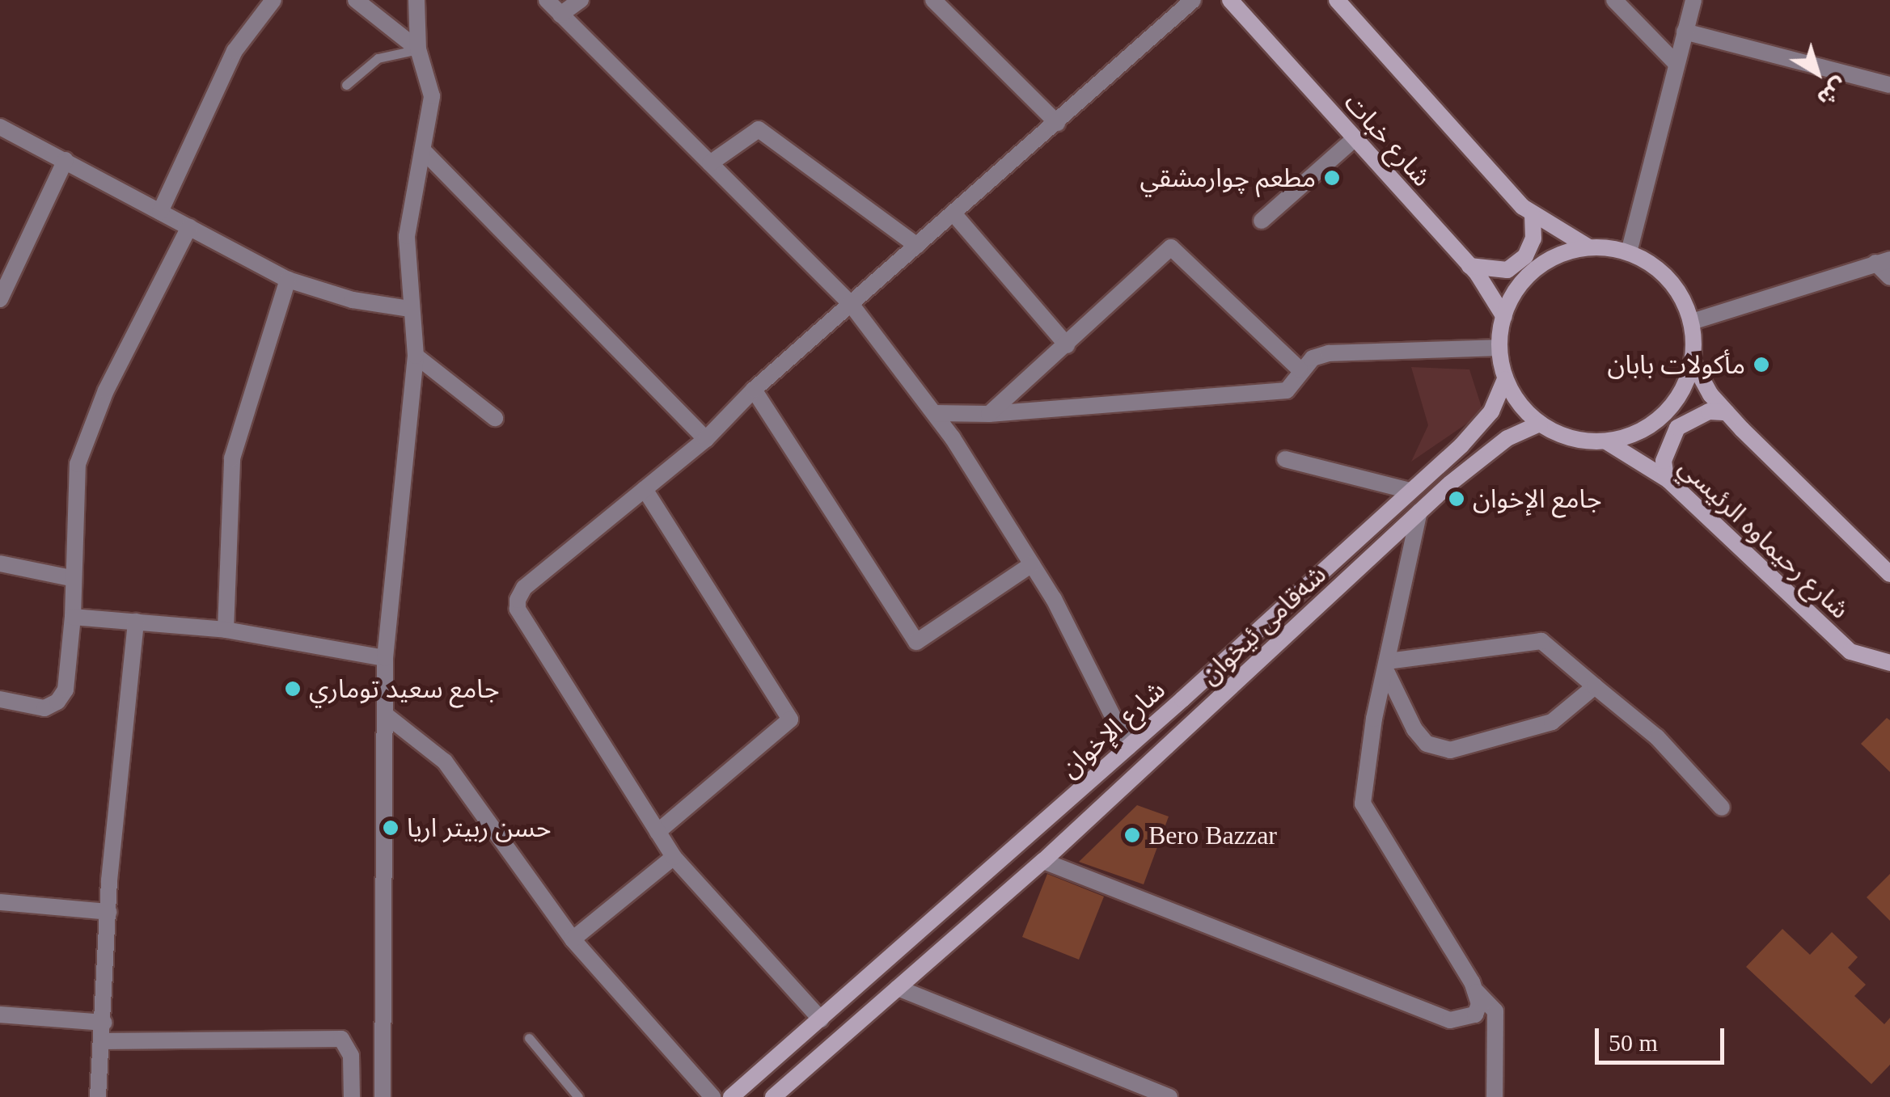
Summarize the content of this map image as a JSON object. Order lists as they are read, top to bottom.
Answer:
{
  "streets": {
    "main road": [
      "شارع خبات",
      "شارع رحيماوه الرئيسي",
      "شەقامی ئیخوان",
      "شارع الإخوان"
    ]
  },
  "crossings": [
    ["شارع خبات", "شارع رحيماوه الرئيسي"],
    ["شارع خبات", "شەقامی ئیخوان"],
    ["شارع خبات", "شارع الإخوان"],
    ["شارع رحيماوه الرئيسي", "شەقامی ئیخوان"],
    ["شارع رحيماوه الرئيسي", "شارع الإخوان"],
    ["شەقامی ئیخوان", "شارع الإخوان"]
  ],
  "places": [
    "مطعم چوارمشقي",
    "مأكولات بابان",
    "جامع الإخوان",
    "جامع سعيد توماري",
    "حسن ربيتر اريا",
    "Bero Bazzar"
  ],
  "scale_bar": "50 m",
  "north": "bottom right"
}
